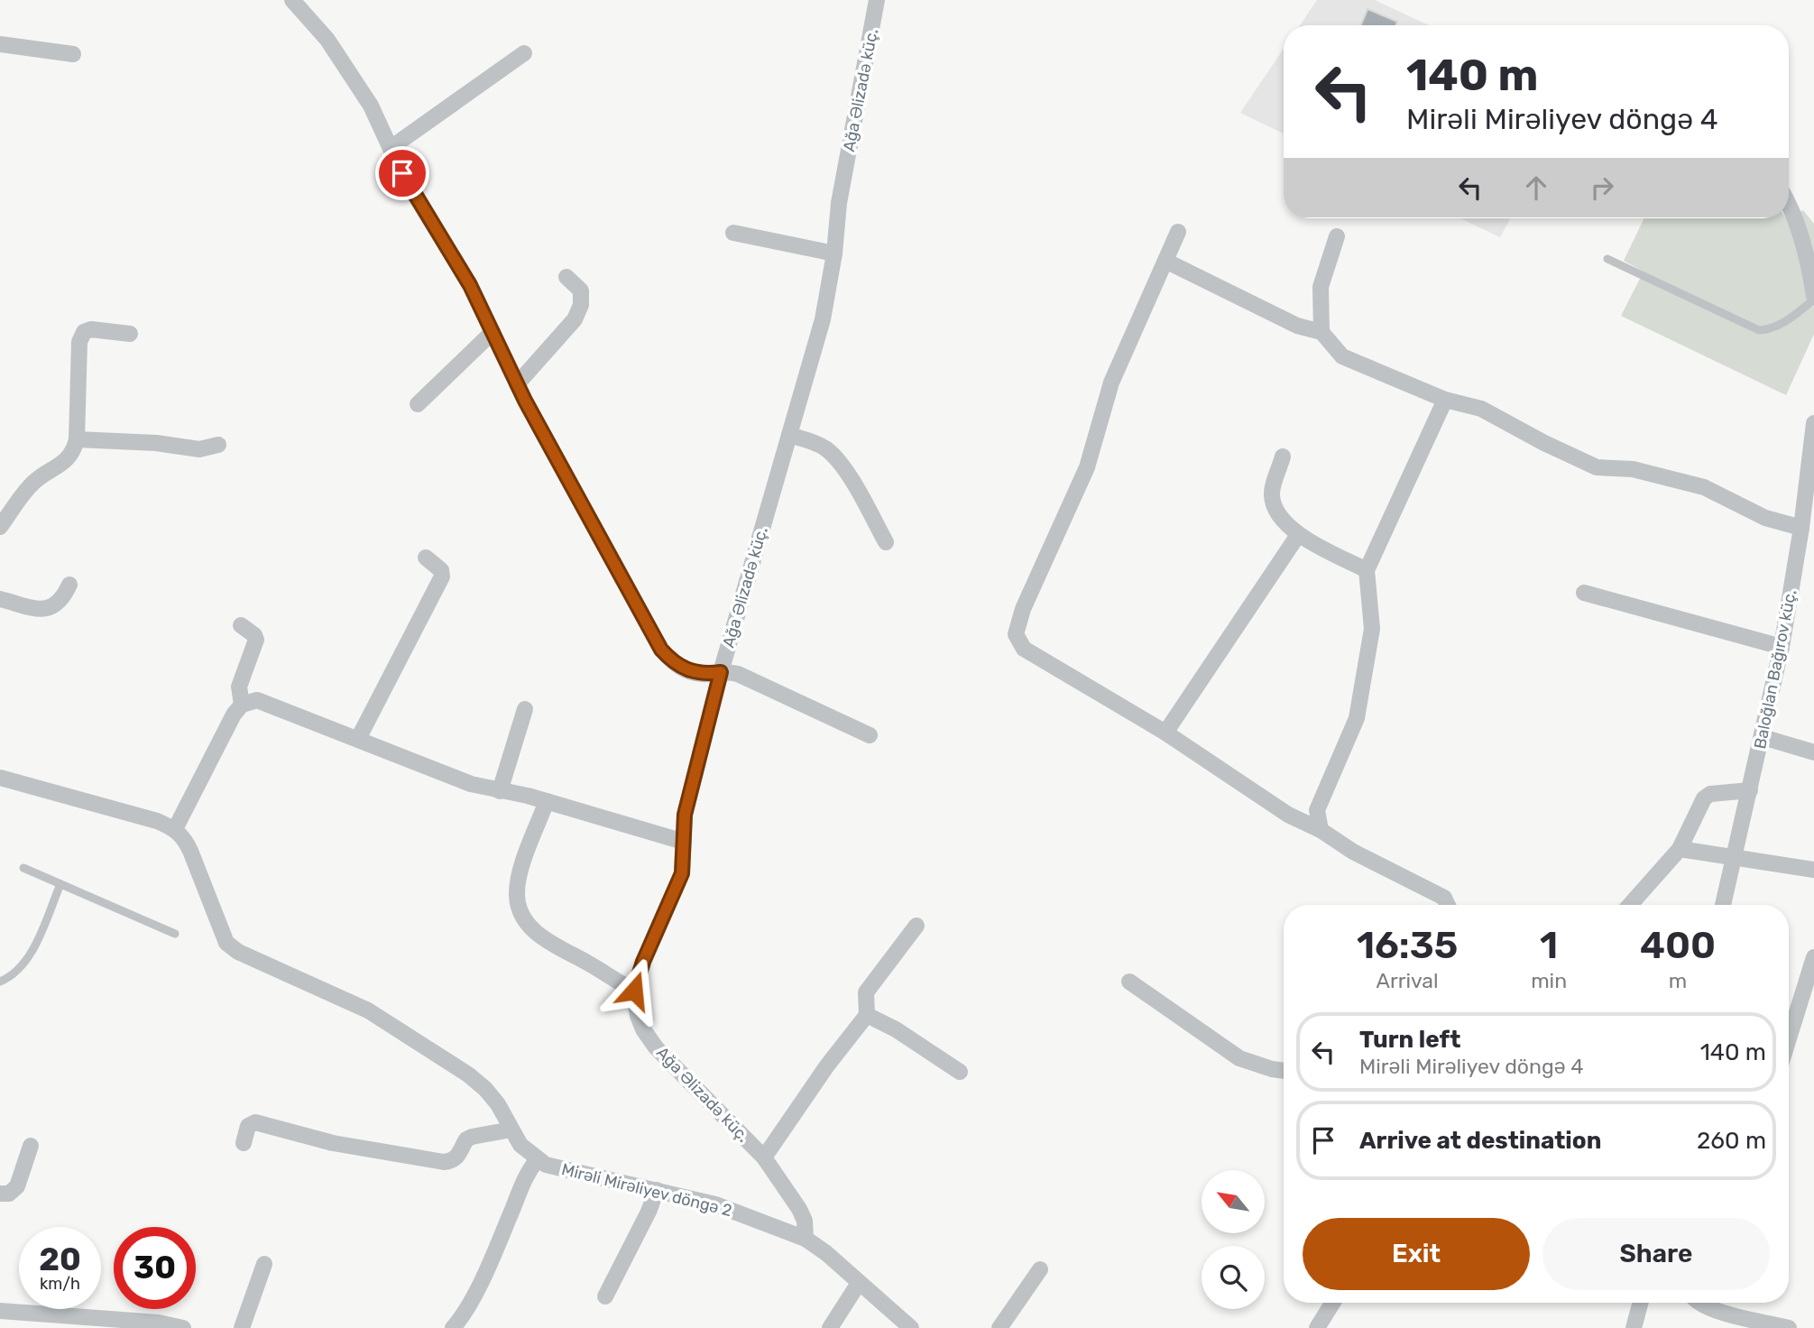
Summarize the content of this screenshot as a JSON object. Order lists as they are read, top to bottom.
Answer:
{
  "streets": {
    "street": ["Ağa Əlizadə küç.", "Baloğlan Bağırov küç.", "Mirəli Mirəliyev döngə 2"]
  },
  "crossings": [
    ["Ağa Əlizadə küç.", "Mirəli Mirəliyev döngə 2"]
  ],
  "north": "top left",
  "page": {
    "turn": ["140 m", "Mirəli Mirəliyev döngə 4"],
    "eta": [
      "16:35",
      "Arrival",
      "1",
      "min",
      "400",
      "m"
    ],
    "list": [
      {
        "name": "Turn left",
        "note": "Mirəli Mirəliyev döngə 4",
        "value": "140 m"
      },
      {
        "name": "Arrive at destination",
        "value": "260 m"
      }
    ],
    "buttons": ["Exit", "Share"],
    "speed": "20 km/h",
    "limit": "30"
  }
}
